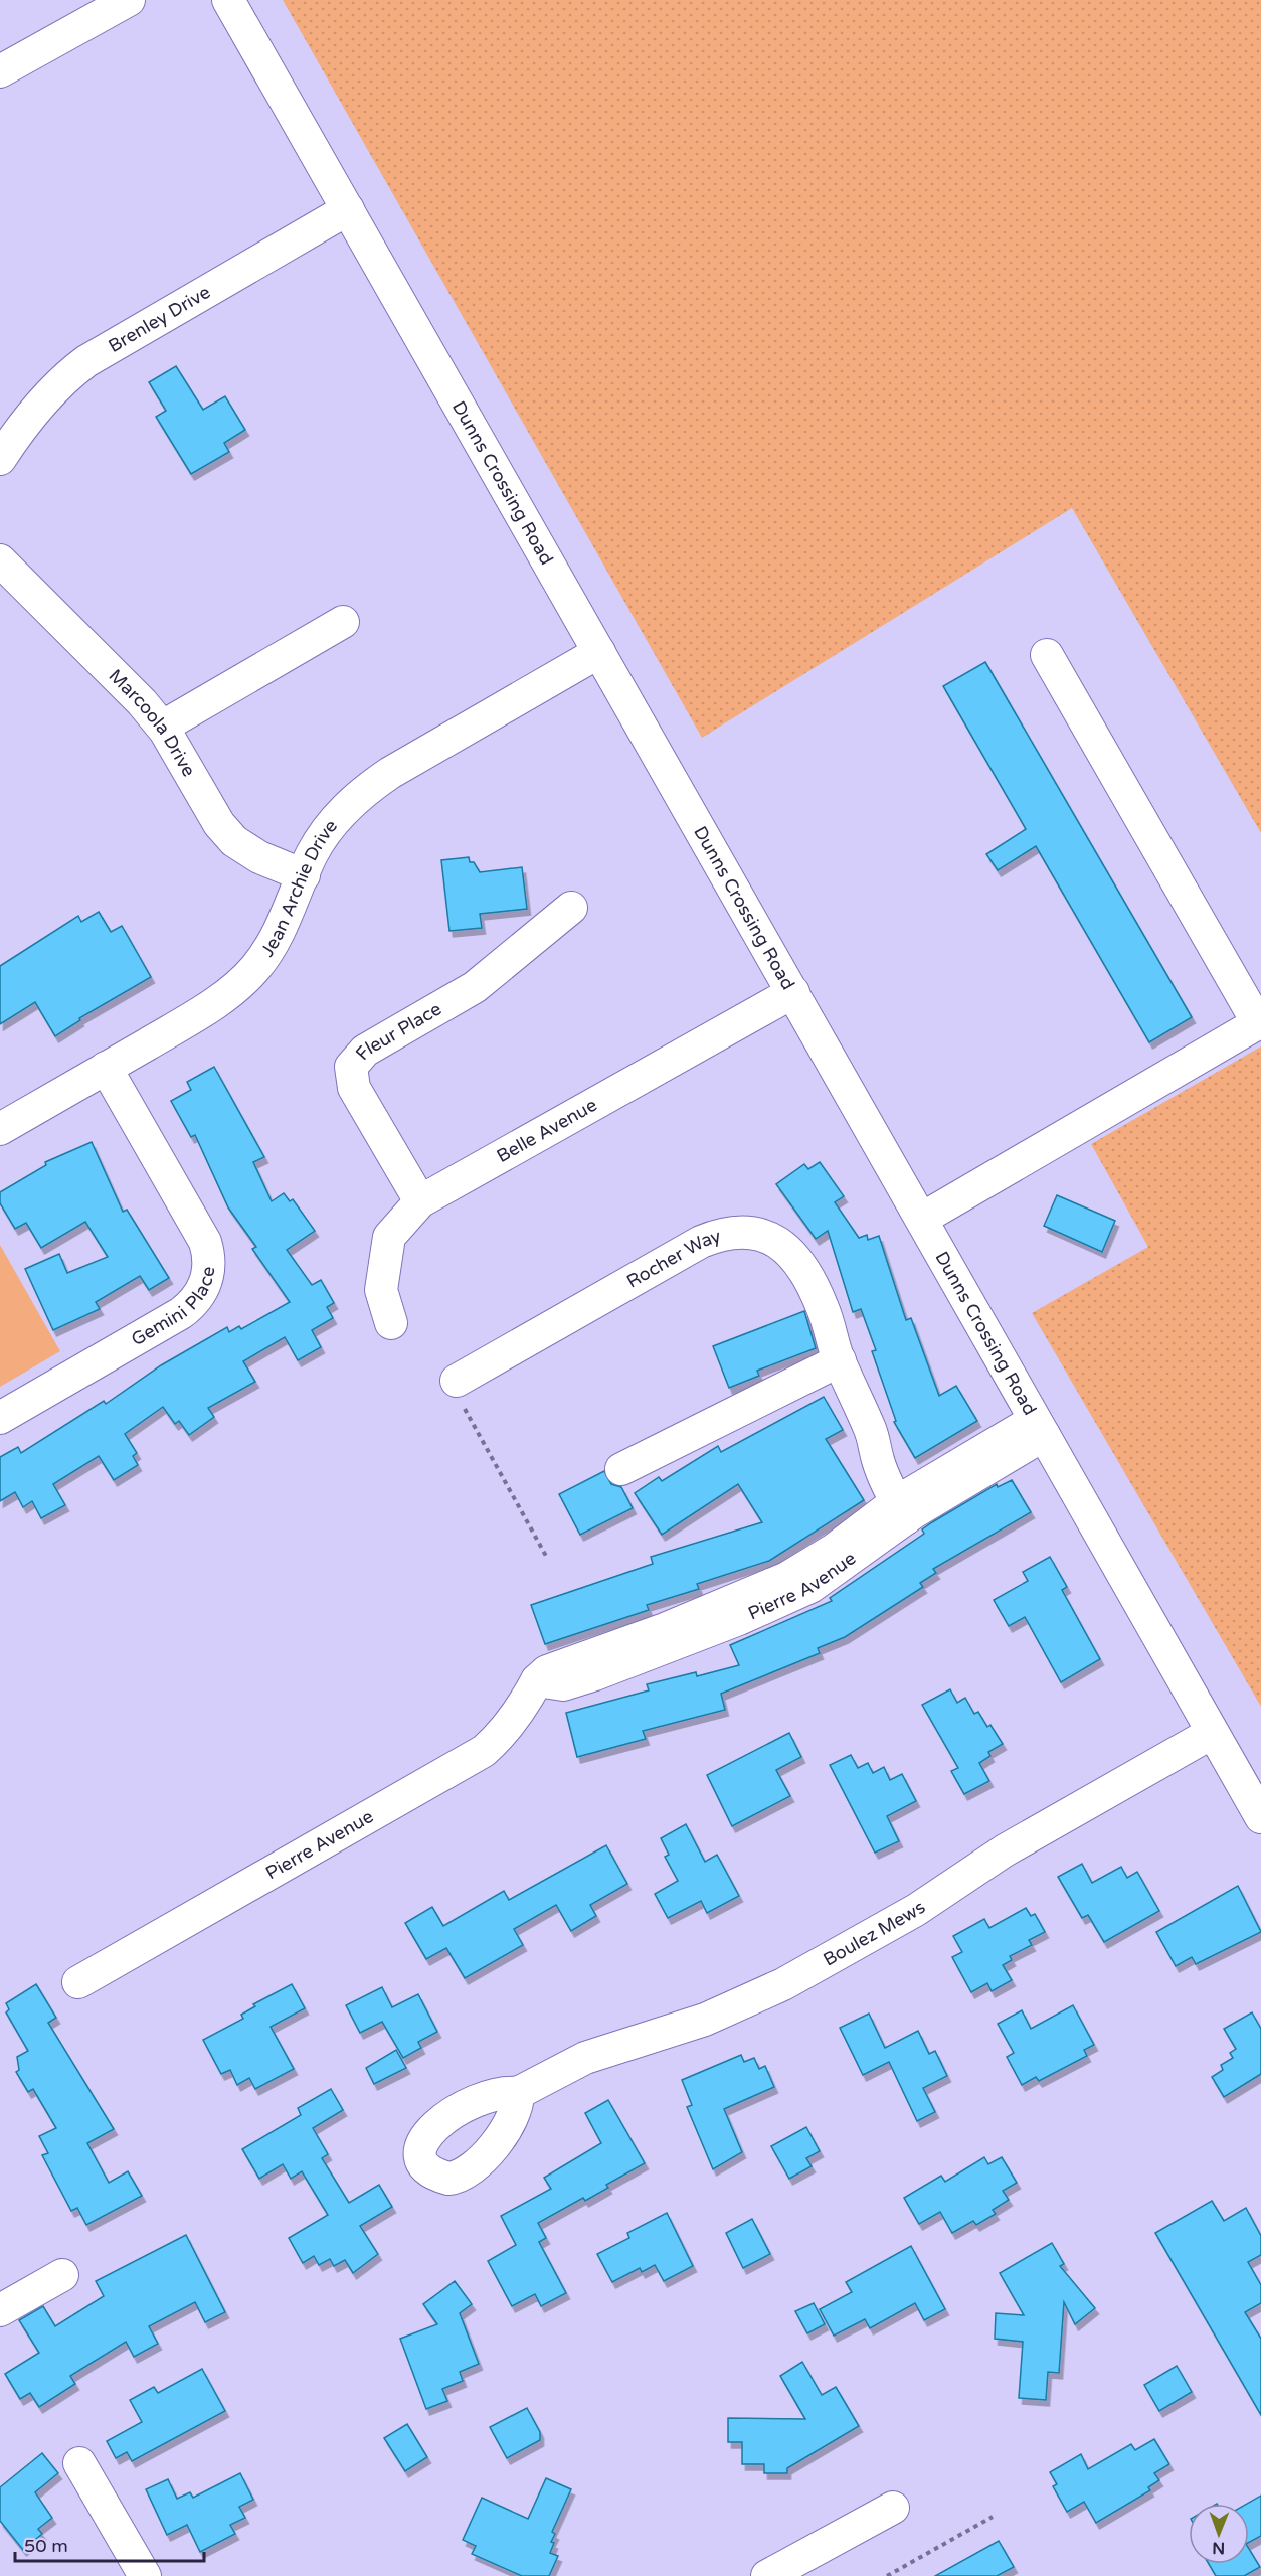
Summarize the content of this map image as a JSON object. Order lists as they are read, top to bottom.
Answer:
{
  "streets": {
    "street": [
      "Brenley Drive",
      "Dunns Crossing Road",
      "Marcoola Drive",
      "Jean Archie Drive",
      "Fleur Place",
      "Belle Avenue",
      "Rocher Way",
      "Gemini Place",
      "Pierre Avenue",
      "Boulez Mews"
    ]
  },
  "crossings": [
    ["Brenley Drive", "Dunns Crossing Road"],
    ["Dunns Crossing Road", "Jean Archie Drive"],
    ["Dunns Crossing Road", "Belle Avenue"],
    ["Dunns Crossing Road", "Pierre Avenue"],
    ["Dunns Crossing Road", "Boulez Mews"],
    ["Marcoola Drive", "Jean Archie Drive"],
    ["Jean Archie Drive", "Gemini Place"],
    ["Fleur Place", "Belle Avenue"],
    ["Rocher Way", "Pierre Avenue"]
  ],
  "scale_bar": "50 m",
  "north": "bottom"
}
